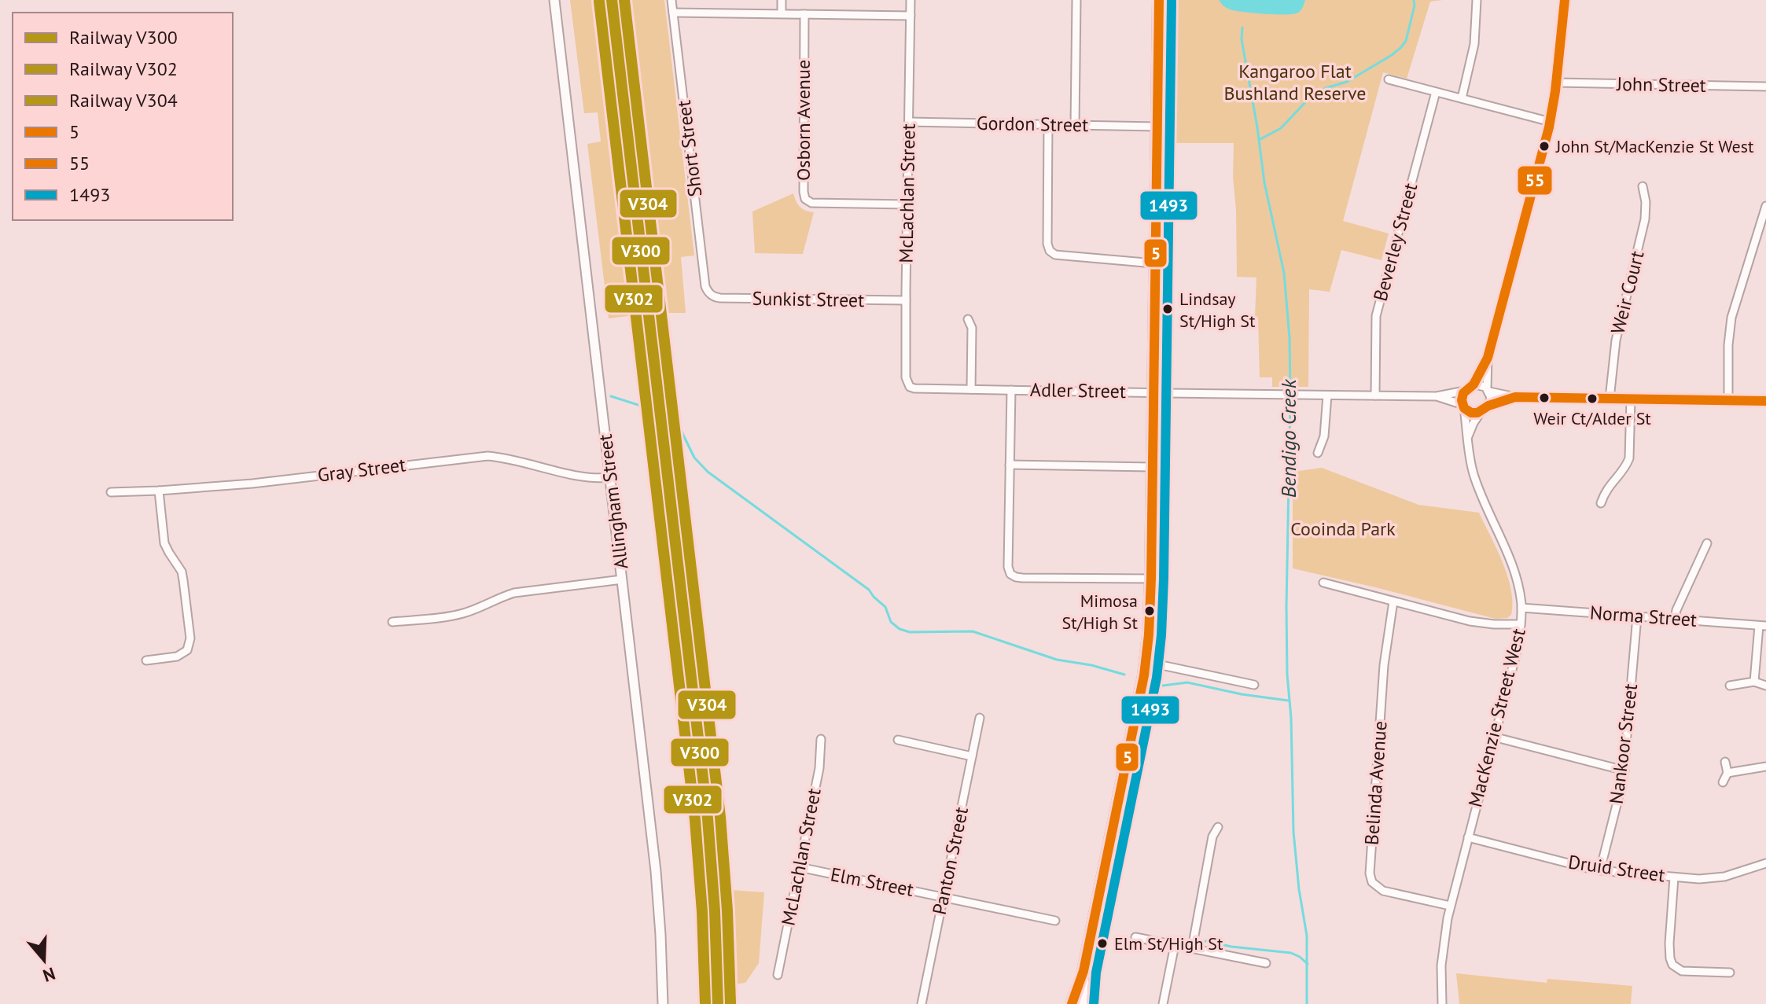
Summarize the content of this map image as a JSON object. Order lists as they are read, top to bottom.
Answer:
{
  "streets": {
    "street": [
      "John Street",
      "Osborn Avenue",
      "Gordon Street",
      "Short Street",
      "McLachlan Street",
      "Beverley Street",
      "Weir Court",
      "Sunkist Street",
      "Adler Street",
      "Gray Street",
      "Allingham Street",
      "Norma Street",
      "MacKenzie Street West",
      "Nankoor Street",
      "Belinda Avenue",
      "Panton Street",
      "Druid Street",
      "Elm Street"
    ]
  },
  "crossings": [
    ["Osborn Avenue", "McLachlan Street"],
    ["Gordon Street", "McLachlan Street"],
    ["Short Street", "Sunkist Street"],
    ["McLachlan Street", "Sunkist Street"],
    ["McLachlan Street", "Adler Street"],
    ["McLachlan Street", "Elm Street"],
    ["Beverley Street", "Adler Street"],
    ["Adler Street", "MacKenzie Street West"],
    ["Gray Street", "Allingham Street"],
    ["Norma Street", "MacKenzie Street West"],
    ["Norma Street", "Nankoor Street"],
    ["MacKenzie Street West", "Belinda Avenue"],
    ["MacKenzie Street West", "Druid Street"],
    ["Nankoor Street", "Druid Street"],
    ["Panton Street", "Elm Street"]
  ],
  "water": ["Bendigo Creek"],
  "parks": ["Kangaroo Flat Bushland Reserve", "Cooinda Park"],
  "places": [
    "John St/MacKenzie St West",
    "Lindsay St/High St",
    "Weir Ct/Alder St",
    "Mimosa St/High St",
    "Elm St/High St"
  ],
  "lines": [
    "rail line V300",
    "rail line V304",
    "transit line 5",
    "transit line 55",
    "transit line 1493",
    "rail line V302"
  ],
  "legend": [
    "Railway V300",
    "Railway V302",
    "Railway V304",
    "5",
    "55",
    "1493"
  ],
  "north": "bottom"
}
